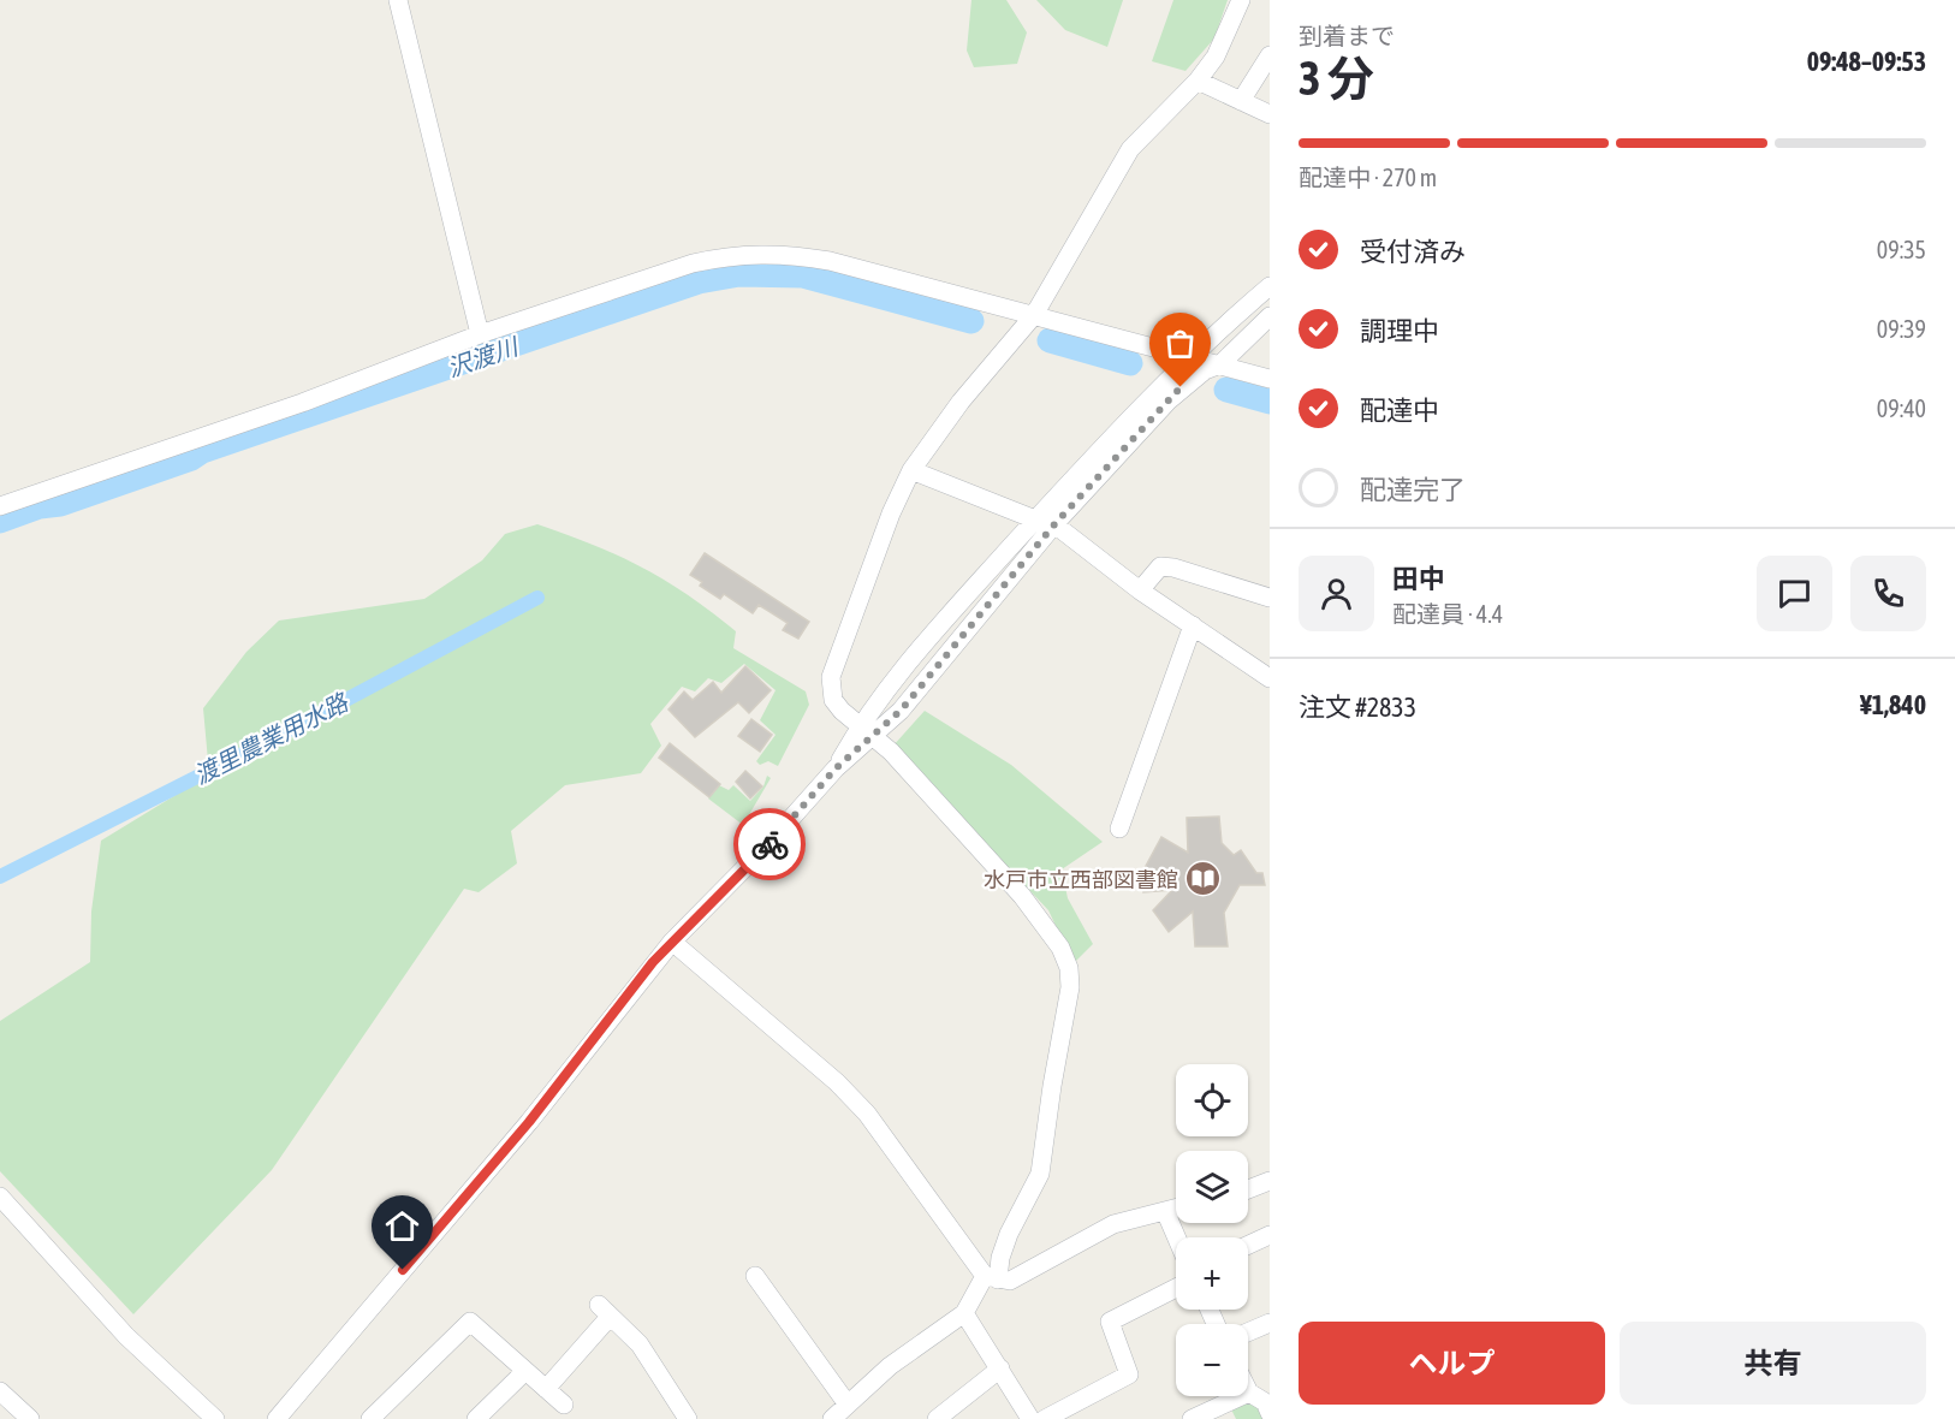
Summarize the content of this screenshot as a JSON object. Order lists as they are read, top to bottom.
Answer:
{
  "water": ["沢渡川", "渡里農業用水路"],
  "places": {
    "library": ["水戸市立西部図書館"]
  },
  "page": {
    "heading": ["3 分", "到着まで", "09:48–09:53"],
    "panel": [
      "田中",
      "配達員 · 4.4",
      "注文 #2833",
      "¥1,840"
    ],
    "bar": "配達中 · 270 m",
    "list": [
      ["受付済み", "09:35"],
      ["調理中", "09:39"],
      ["配達中", "09:40"],
      "配達完了"
    ],
    "map_buttons": ["+", "−"],
    "buttons": ["ヘルプ", "共有"]
  }
}
